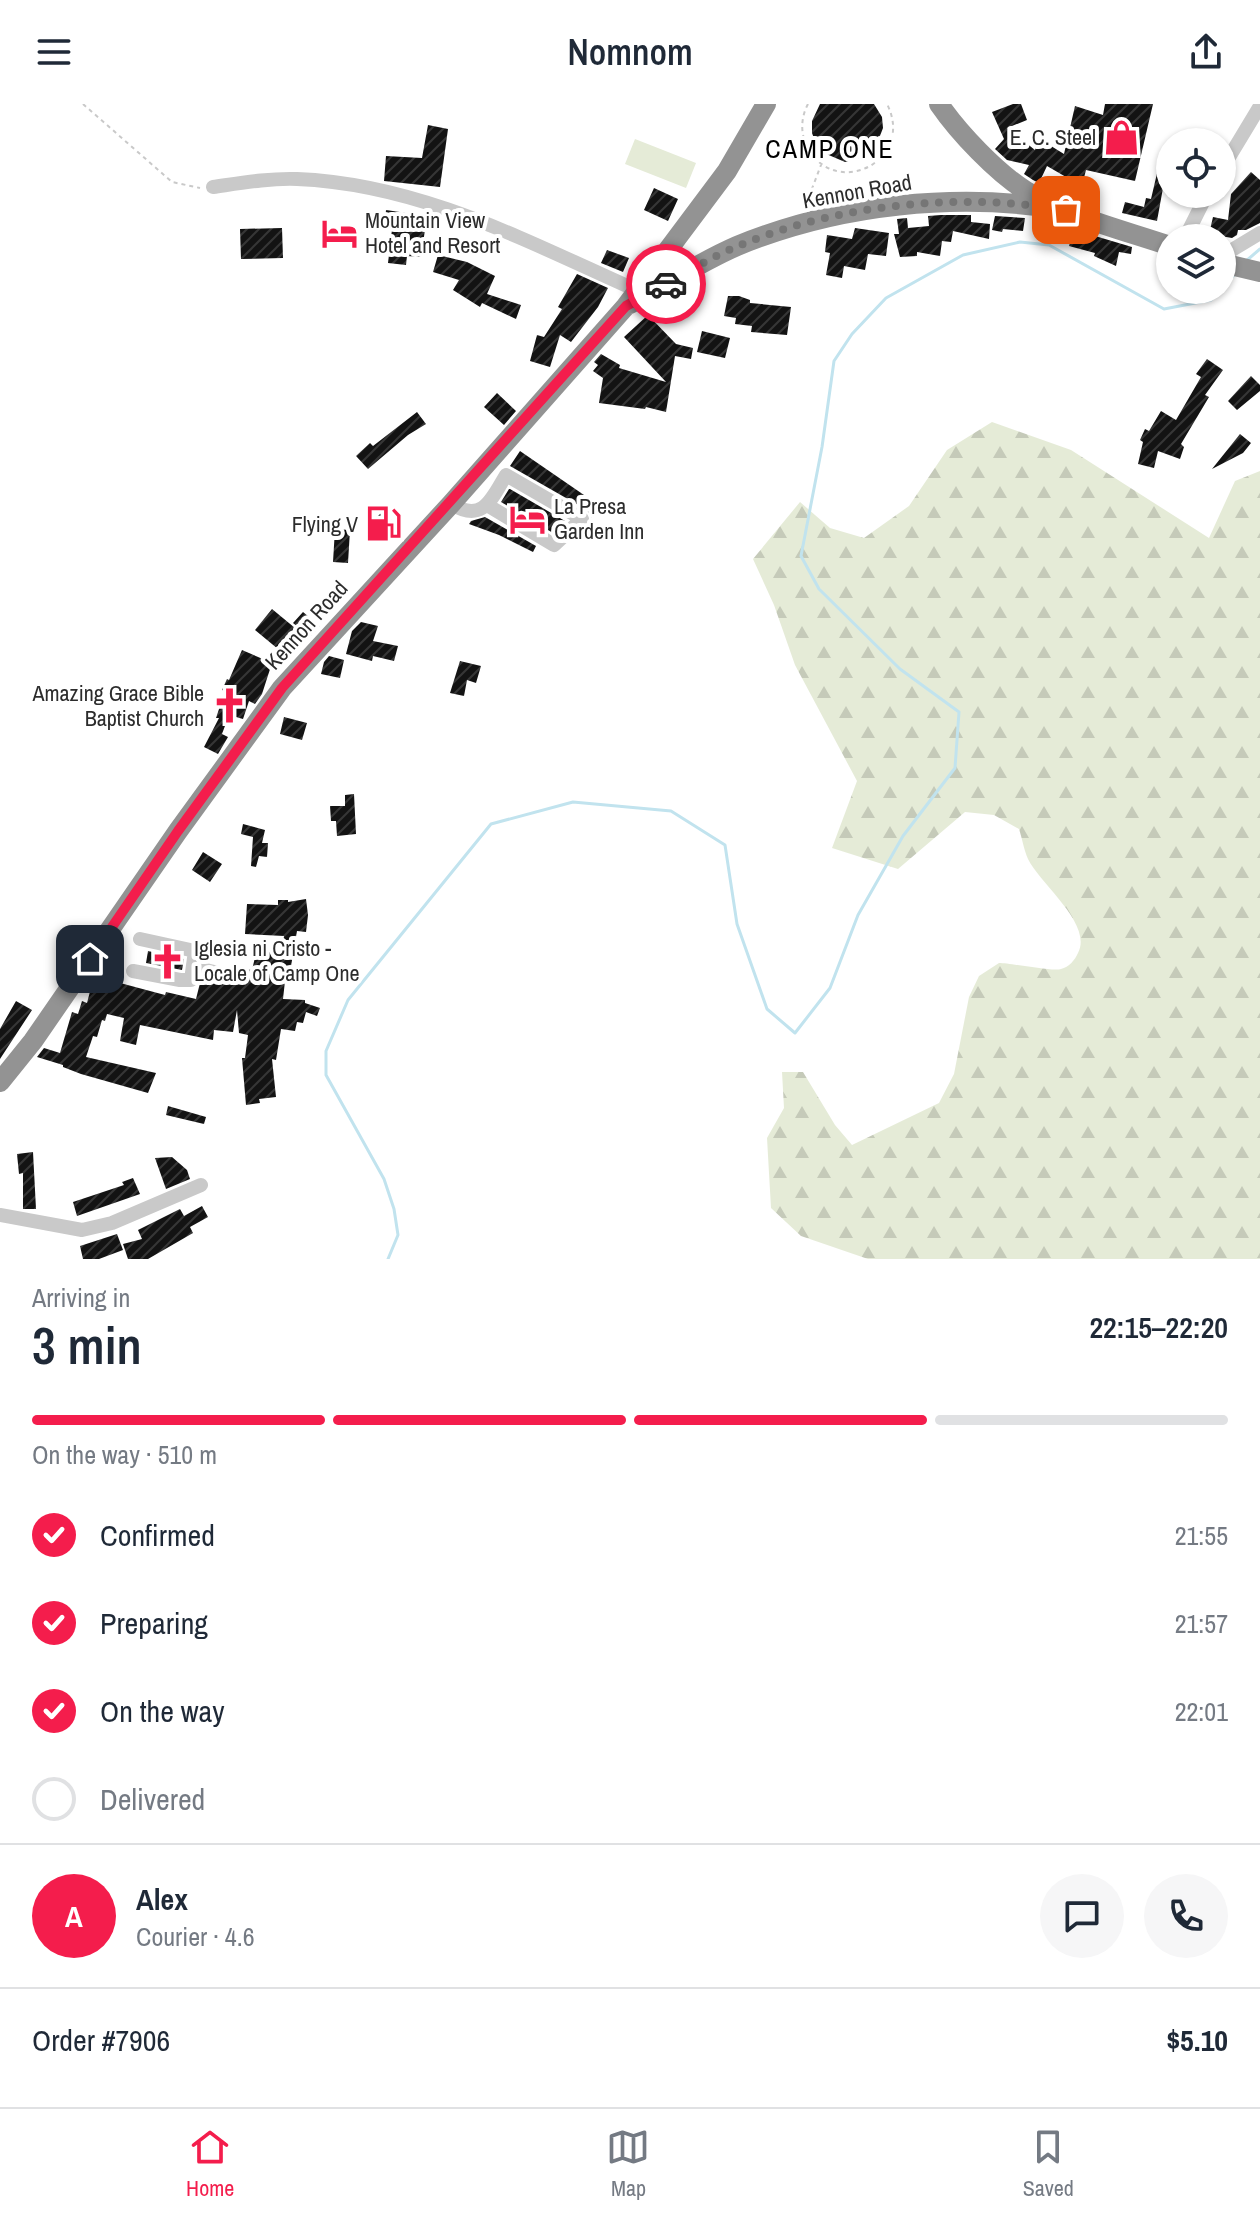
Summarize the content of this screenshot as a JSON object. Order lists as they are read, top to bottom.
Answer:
{
  "streets": {
    "highway": ["Kennon Road"]
  },
  "districts": ["CAMP ONE"],
  "places": {
    "shop": ["E. C. Steel"],
    "hotel": ["Mountain View Hotel and Resort", "La Presa Garden Inn"],
    "fuel station": ["Flying V"],
    "church": ["Amazing Grace Bible Baptist Church", "Iglesia ni Cristo - Locale of Camp One"]
  },
  "page": {
    "header": "Nomnom",
    "heading": ["3 min", "Arriving in", "22:15–22:20"],
    "panel": [
      "Alex",
      "Courier · 4.6",
      "Order #7906",
      "$5.10"
    ],
    "bar": "On the way · 510 m",
    "list": [
      ["Confirmed", "21:55"],
      ["Preparing", "21:57"],
      ["On the way", "22:01"],
      "Delivered"
    ],
    "round": "A",
    "tabs": ["Home", "Map", "Saved"]
  }
}
